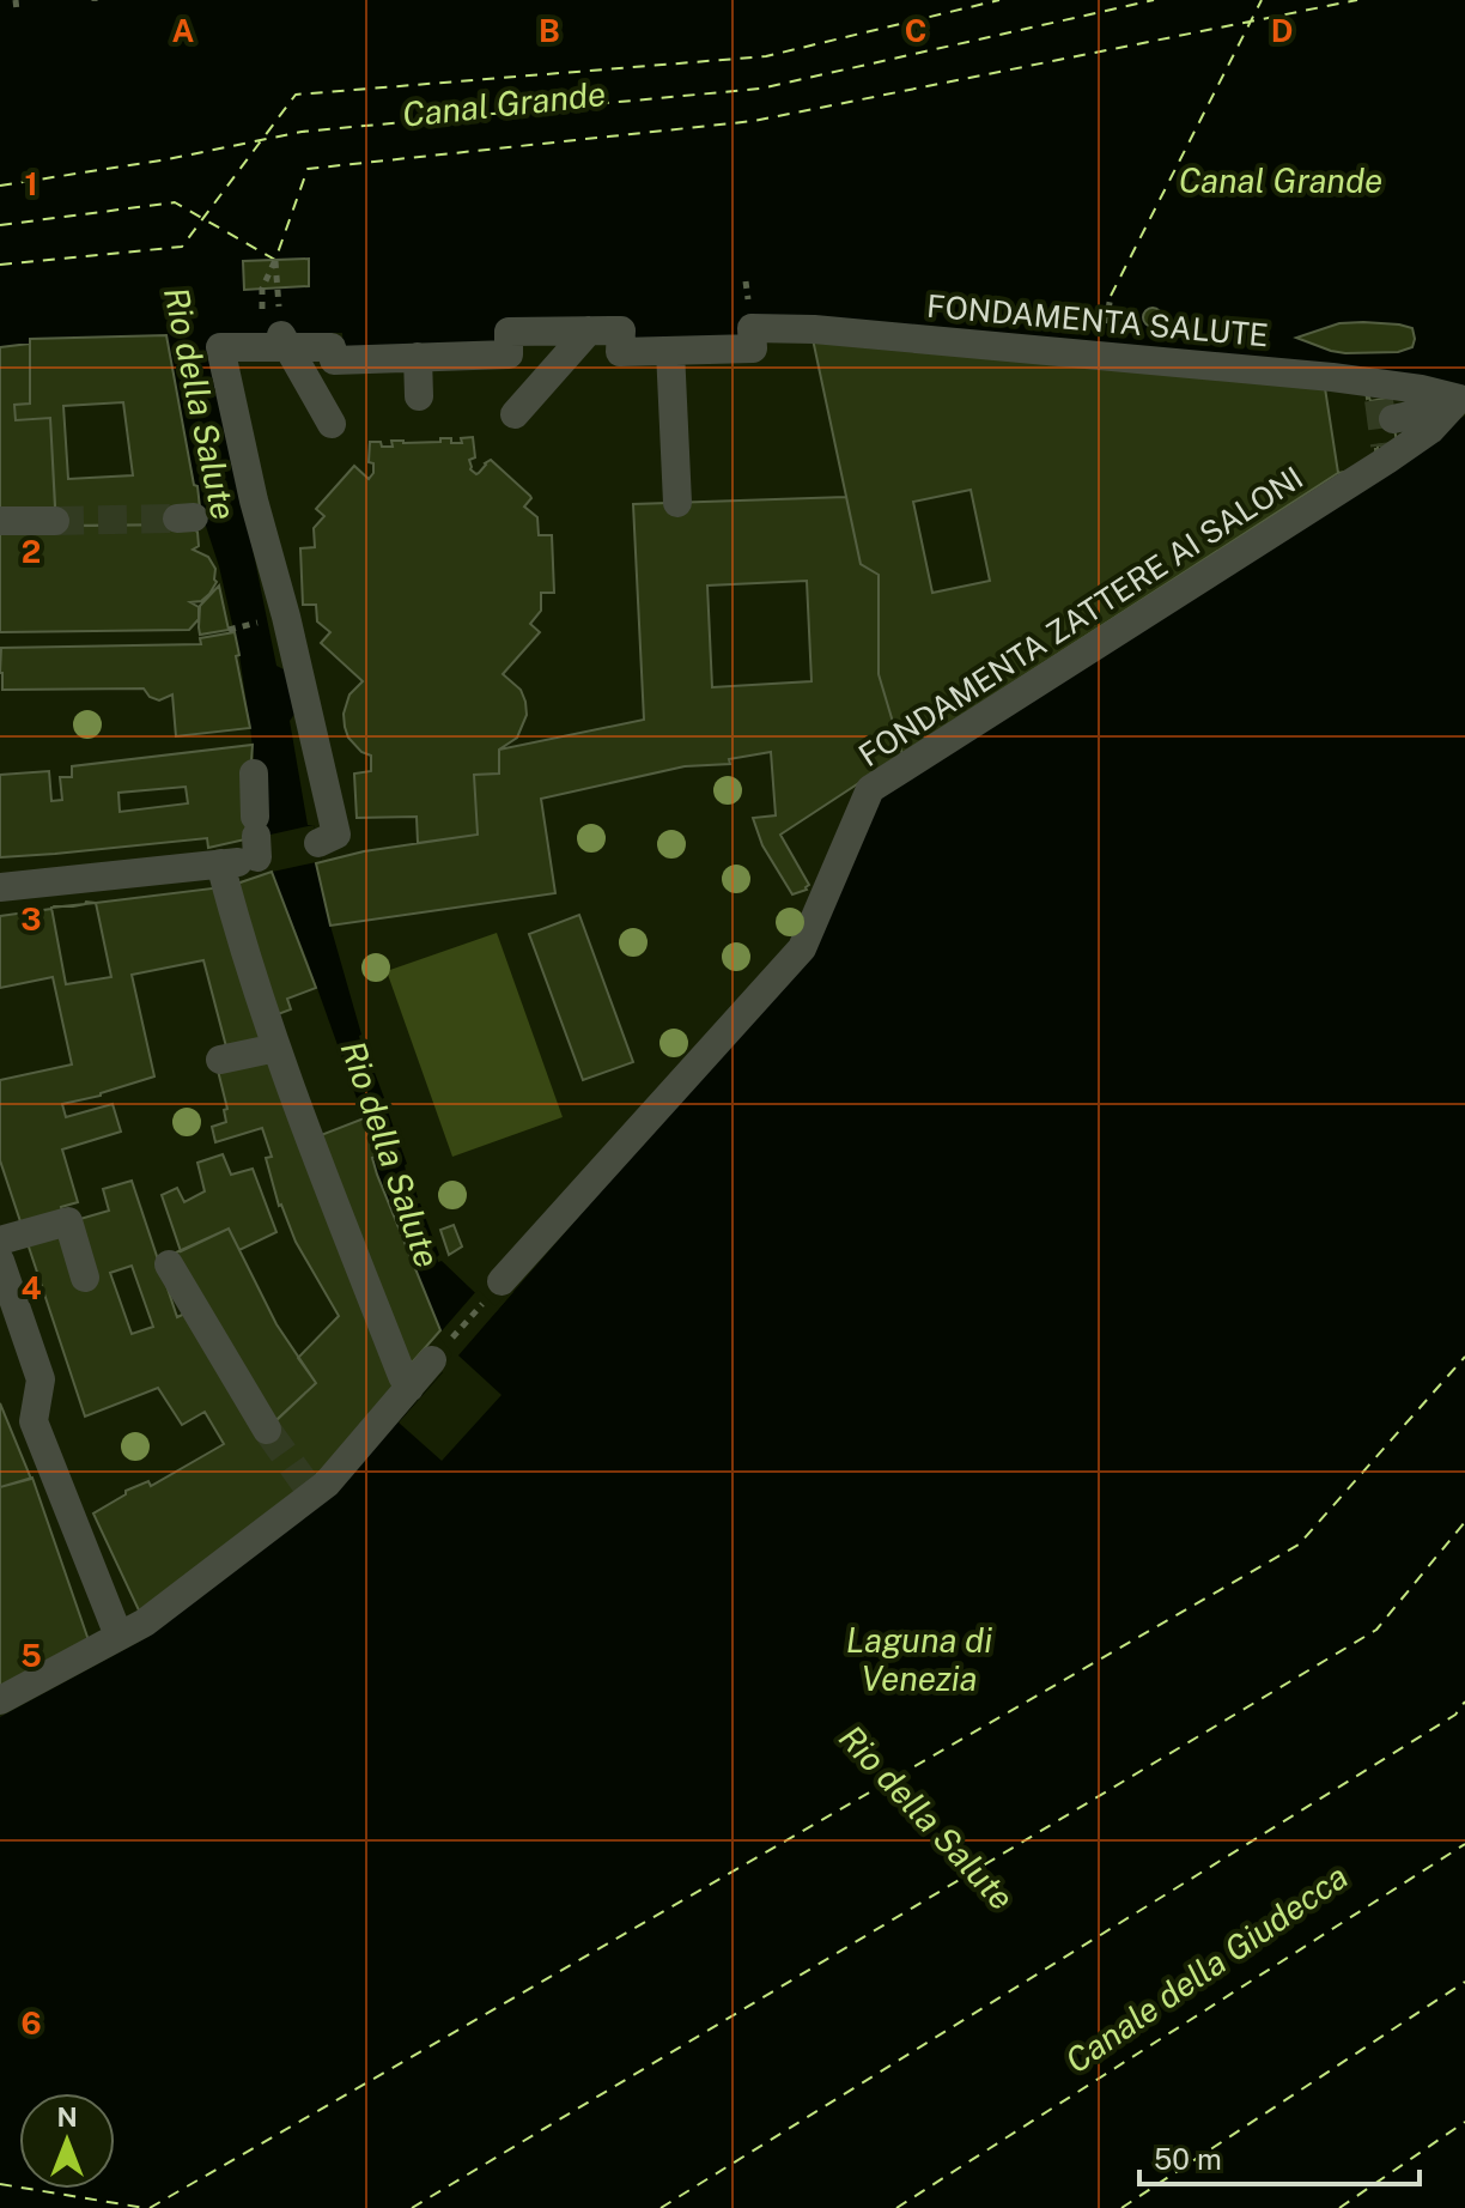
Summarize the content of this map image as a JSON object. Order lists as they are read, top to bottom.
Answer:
{
  "streets": {
    "street": ["FONDAMENTA SALUTE", "FONDAMENTA ZATTERE AI SALONI"]
  },
  "crossings": [
    ["FONDAMENTA SALUTE", "FONDAMENTA ZATTERE AI SALONI"]
  ],
  "water": [
    "Canal Grande",
    "Rio della Salute",
    "Laguna di Venezia",
    "Canale della Giudecca"
  ],
  "scale_bar": "50 m",
  "north": "top",
  "grid": {
    "columns": [
      "A",
      "B",
      "C",
      "D"
    ],
    "rows": [
      "1",
      "2",
      "3",
      "4",
      "5",
      "6"
    ]
  }
}
